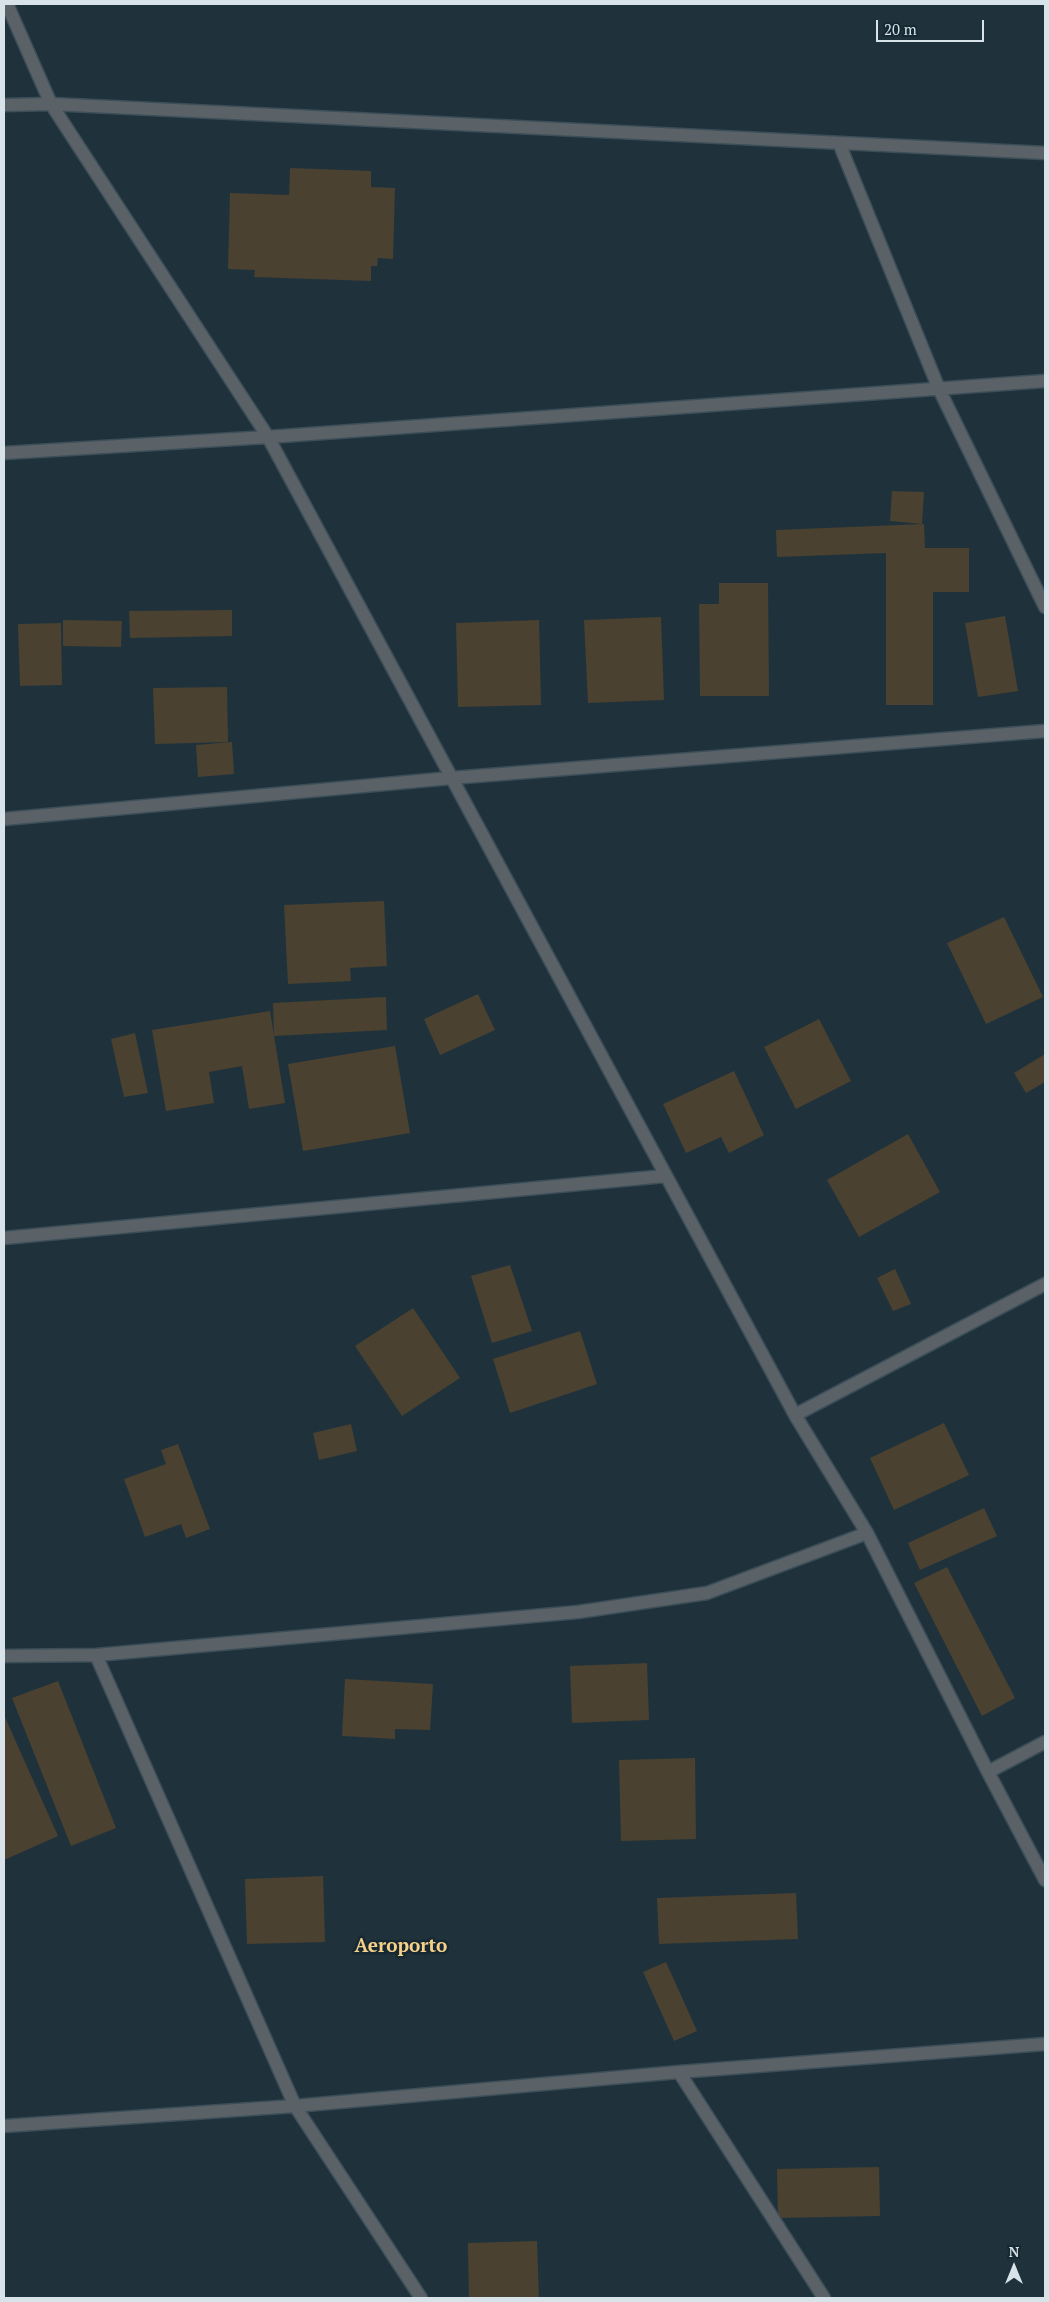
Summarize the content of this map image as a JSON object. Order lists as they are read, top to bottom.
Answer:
{
  "districts": ["Aeroporto"],
  "scale_bar": "20 m",
  "north": "top"
}
